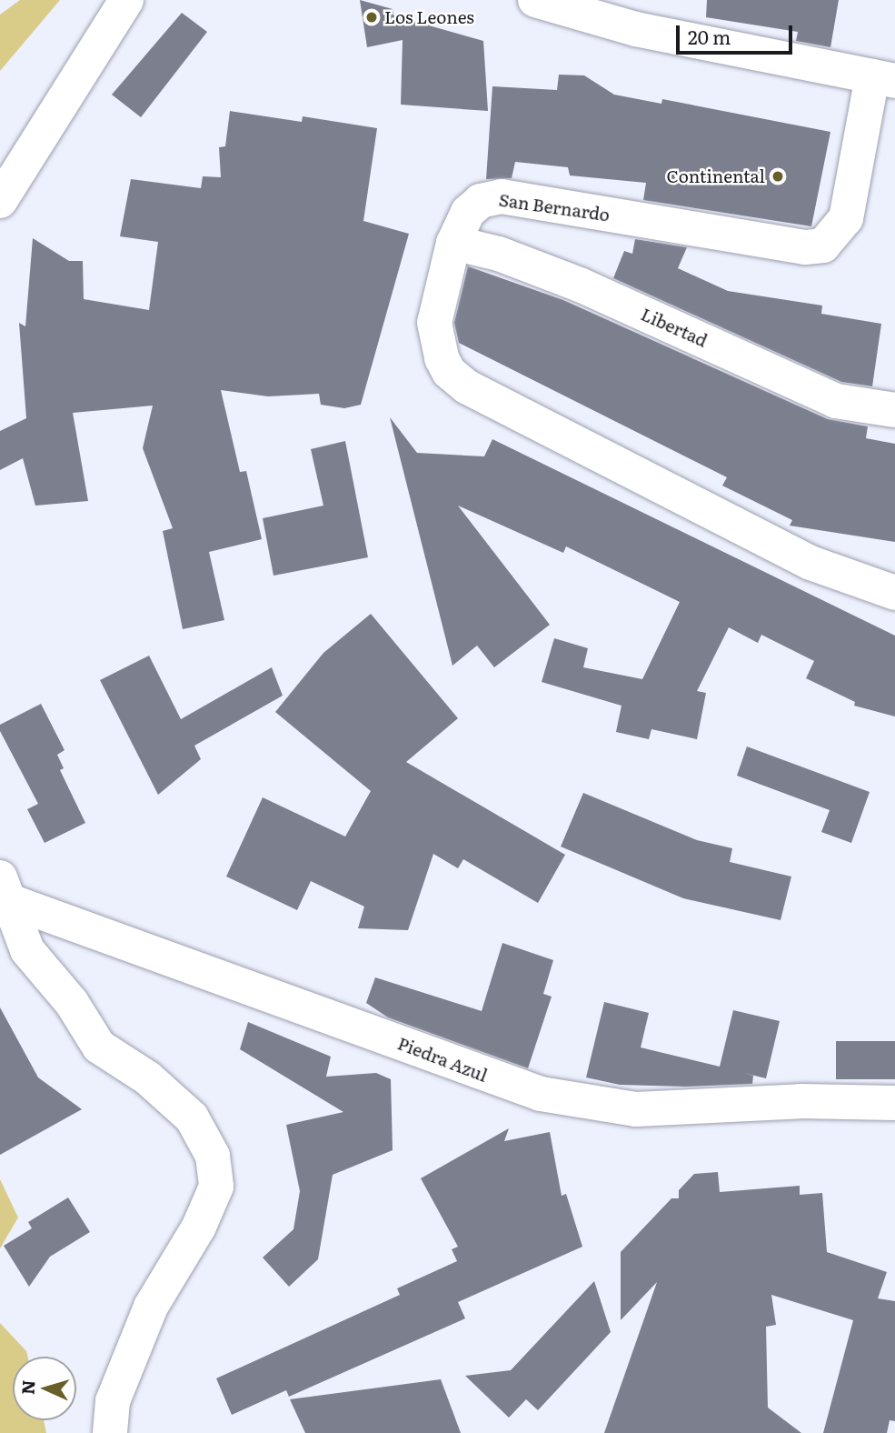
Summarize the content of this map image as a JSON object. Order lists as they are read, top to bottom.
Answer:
{
  "streets": {
    "street": ["San Bernardo", "Libertad", "Piedra Azul"]
  },
  "crossings": [
    ["San Bernardo", "Libertad"]
  ],
  "places": ["Los Leones", "Continental"],
  "scale_bar": "20 m",
  "north": "left"
}
